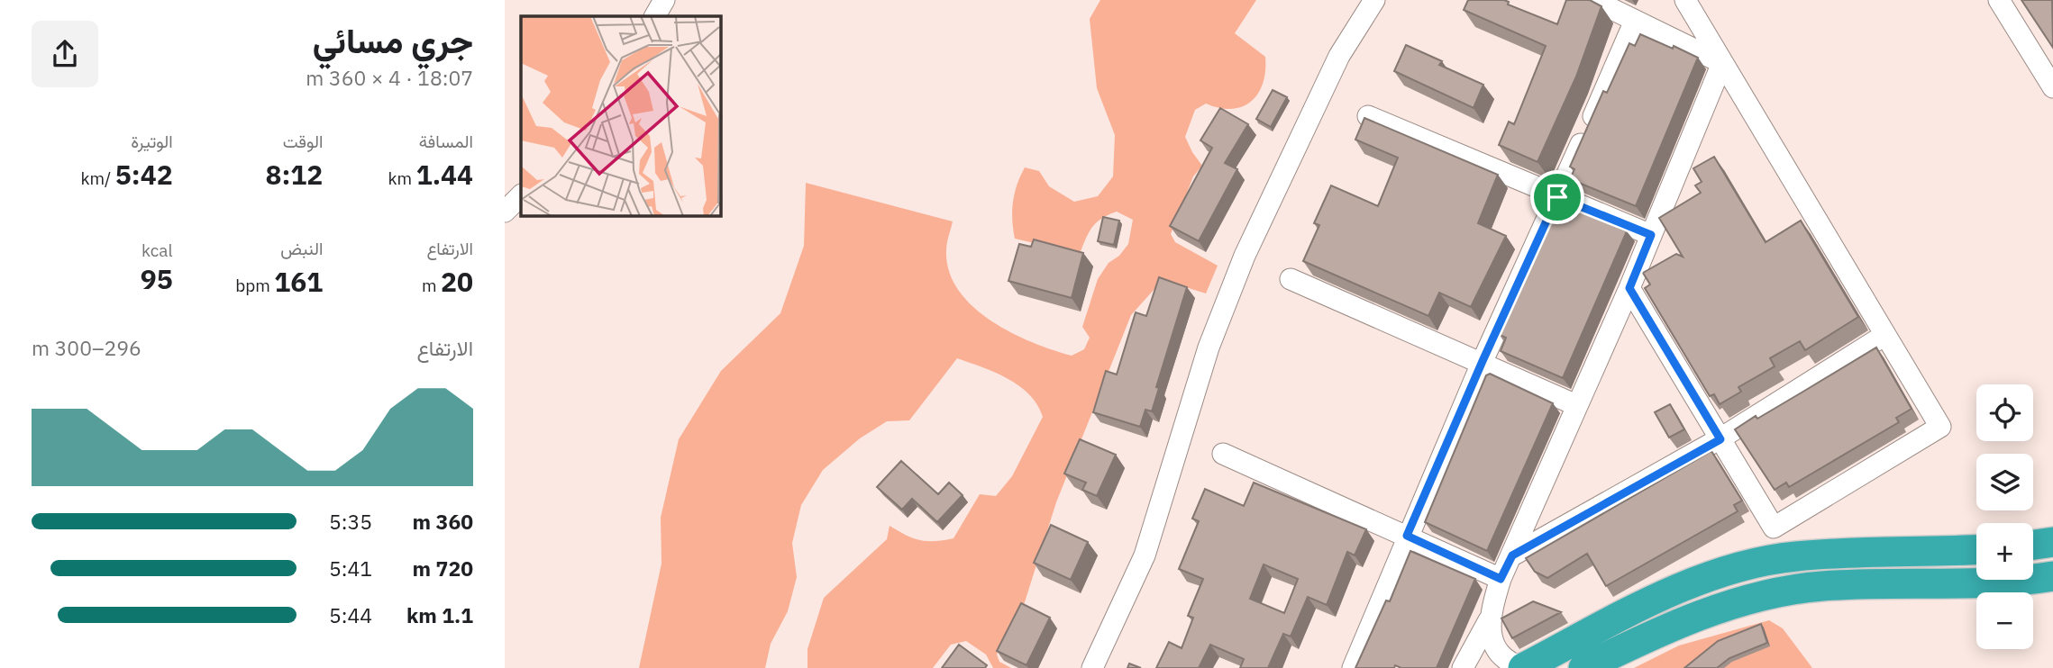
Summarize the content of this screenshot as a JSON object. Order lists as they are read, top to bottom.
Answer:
{
  "page": {
    "heading": ["جري مسائي", "18:07 · 4 × 360 m"],
    "stats": [
      ["المسافة", "1.44 km"],
      ["الوقت", "8:12"],
      ["الوتيرة", "5:42 /km"],
      ["الارتفاع", "20 m"],
      ["النبض", "161 bpm"],
      ["kcal", "95"]
    ],
    "chart": ["الارتفاع", "296–300 m"],
    "map_buttons": ["+", "−"],
    "list": [
      {
        "name": "360 m",
        "note": "5:35"
      },
      {
        "name": "720 m",
        "note": "5:41"
      },
      {
        "name": "1.1 km",
        "note": "5:44"
      }
    ]
  }
}
